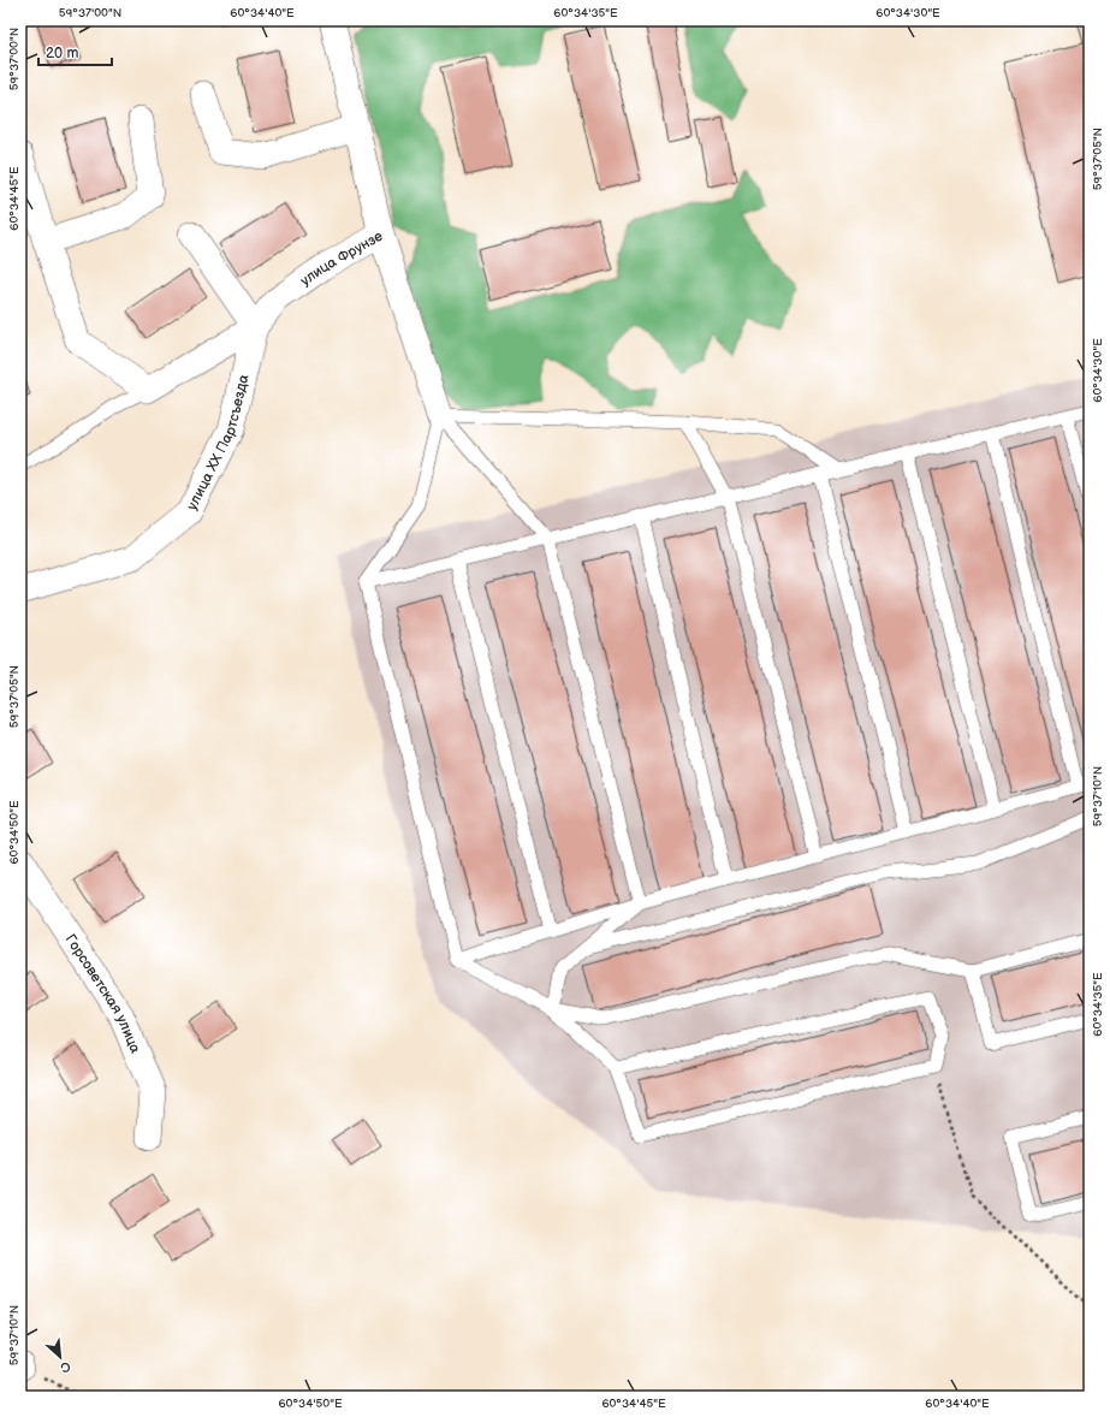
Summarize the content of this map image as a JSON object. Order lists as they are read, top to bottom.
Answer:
{
  "streets": {
    "street": ["улица Фрунзе", "улица XX Партсъезда", "Горсоветская улица"]
  },
  "crossings": [
    ["улица Фрунзе", "улица XX Партсъезда"]
  ],
  "scale_bar": "20 m",
  "north": "bottom right",
  "coordinates": [
    "59°37'00\"N",
    "60°34'40\"E",
    "60°34'35\"E",
    "60°34'30\"E",
    "59°37'05\"N",
    "60°34'45\"E",
    "59°37'10\"N",
    "60°34'50\"E"
  ]
}
